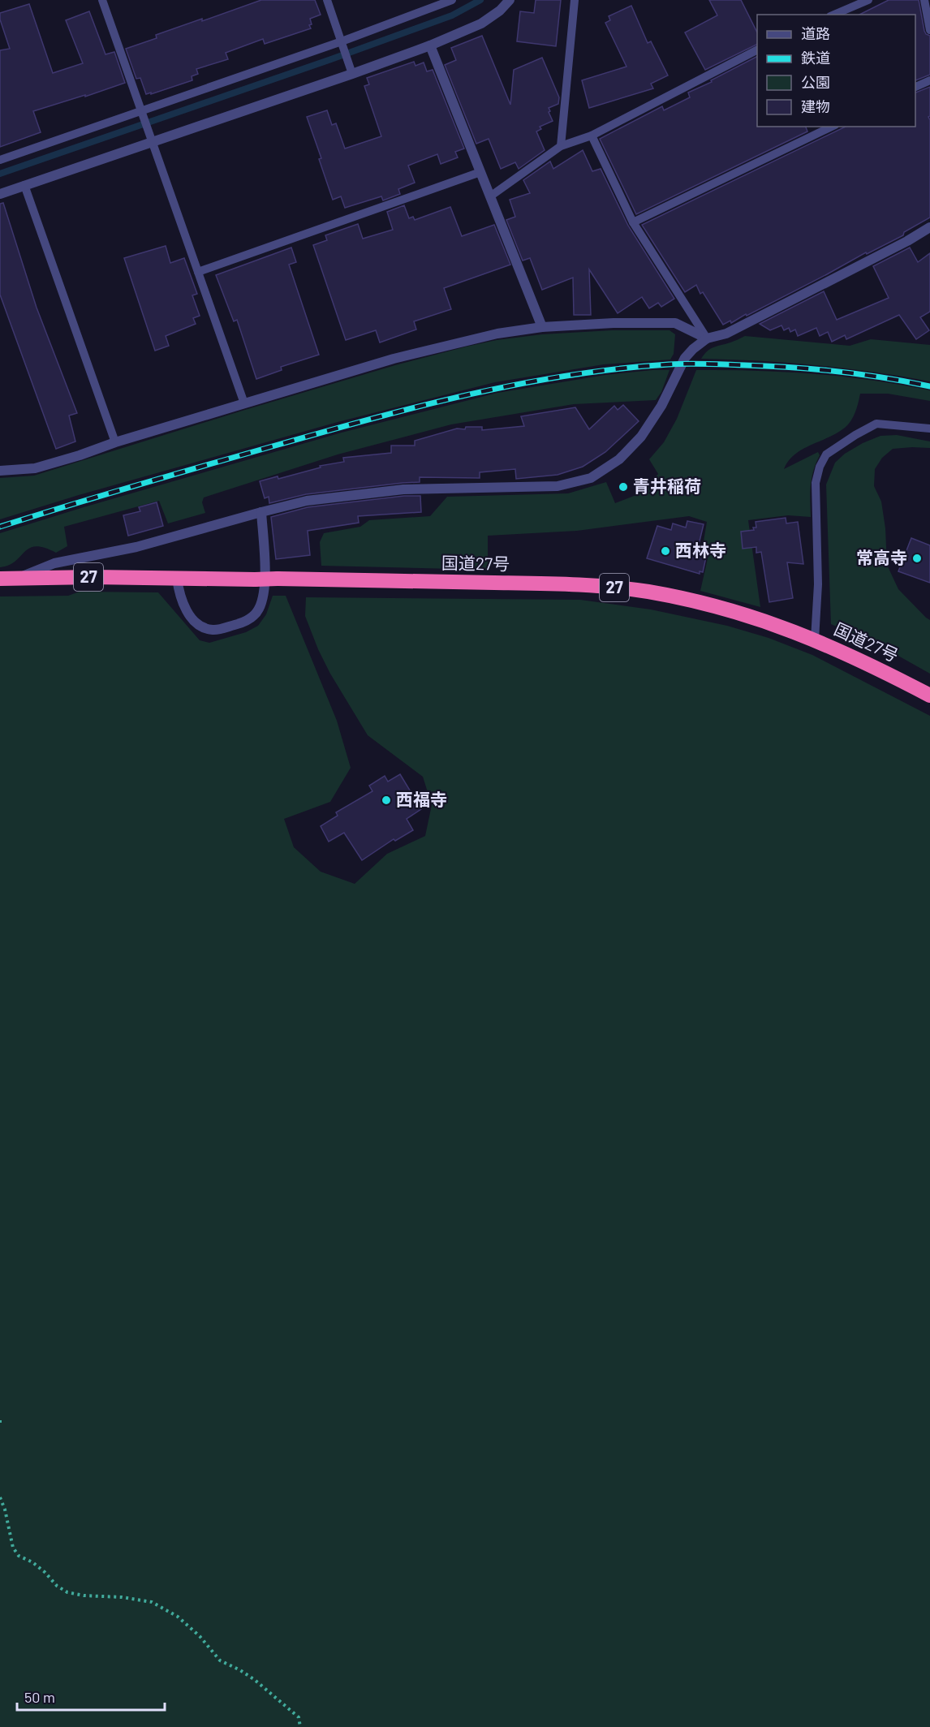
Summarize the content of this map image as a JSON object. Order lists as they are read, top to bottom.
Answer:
{
  "streets": {
    "highway": ["国道27号", "27"]
  },
  "places": [
    "青井稲荷",
    "西林寺",
    "常高寺",
    "西福寺"
  ],
  "legend": [
    "道路",
    "鉄道",
    "公園",
    "建物"
  ],
  "scale_bar": "50 m"
}
